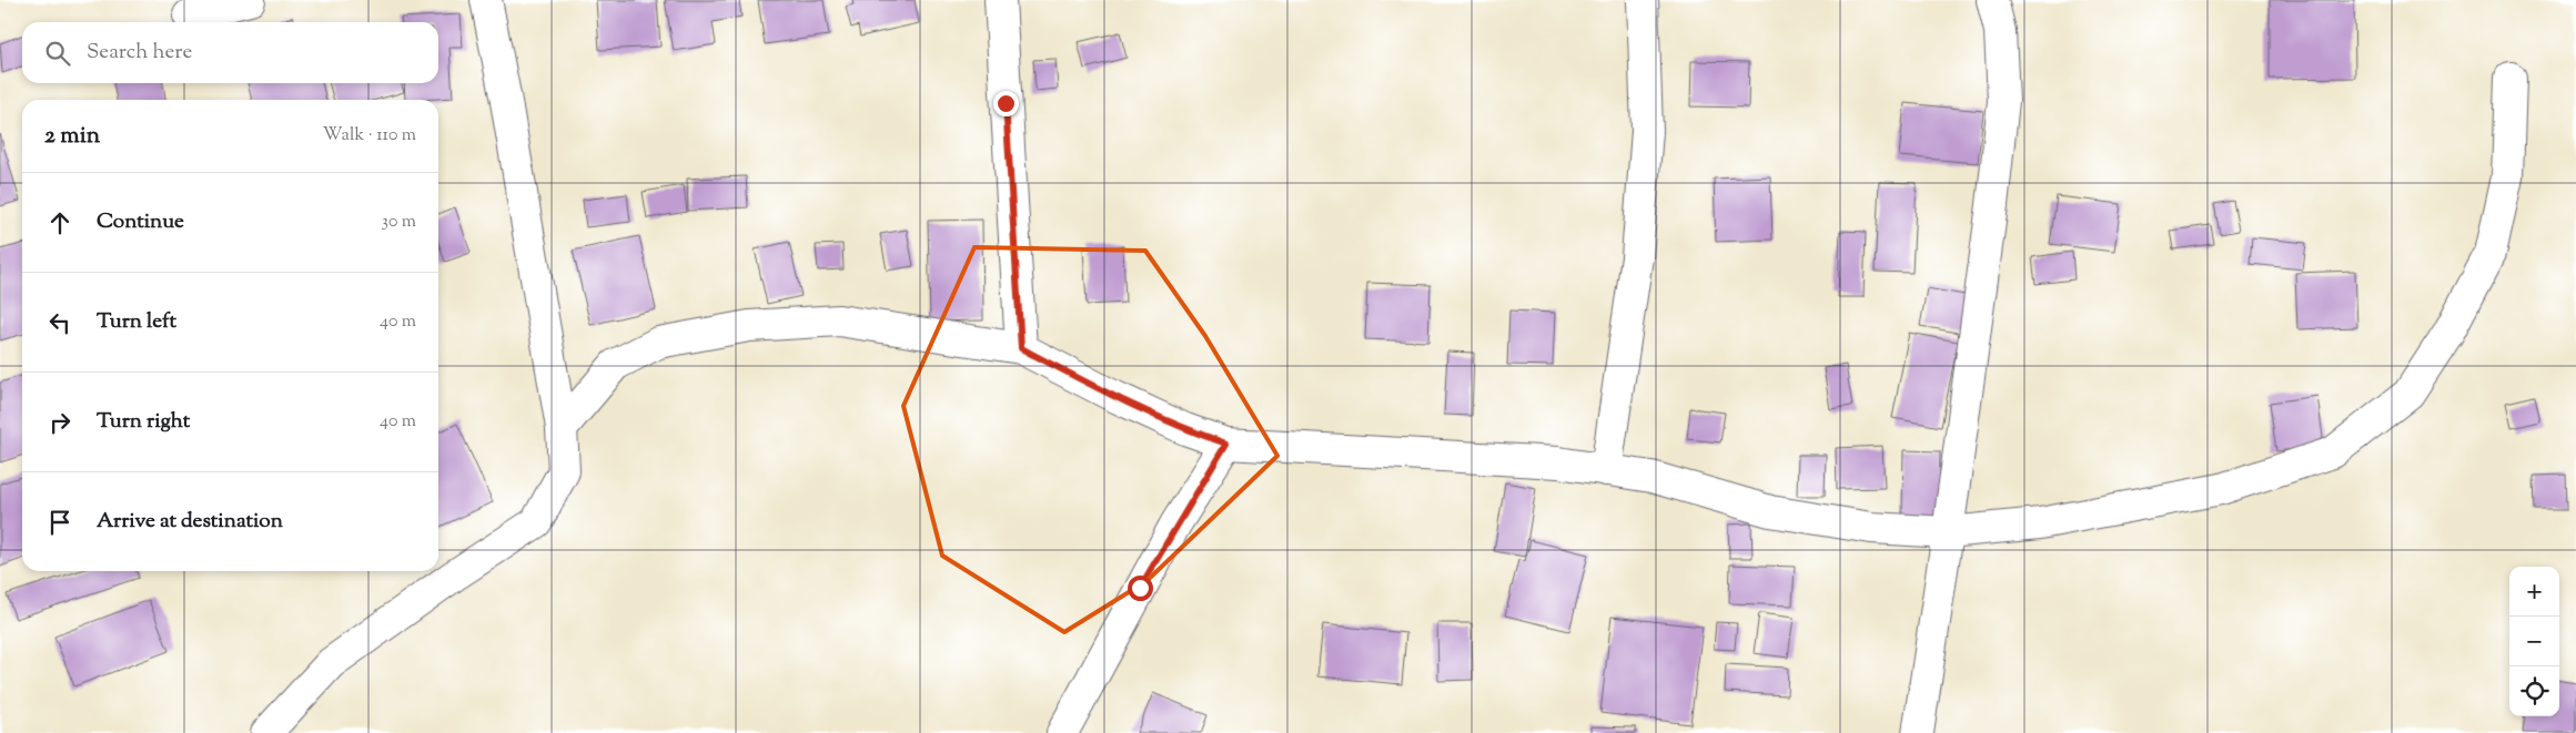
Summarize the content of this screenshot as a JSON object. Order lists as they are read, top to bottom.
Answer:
{
  "page": {
    "search": "Search here",
    "heading": ["2 min", "Walk · 110 m"],
    "list": [
      ["Continue", "30 m"],
      ["Turn left", "40 m"],
      ["Turn right", "40 m"],
      "Arrive at destination"
    ],
    "map_buttons": ["+", "−"]
  }
}
